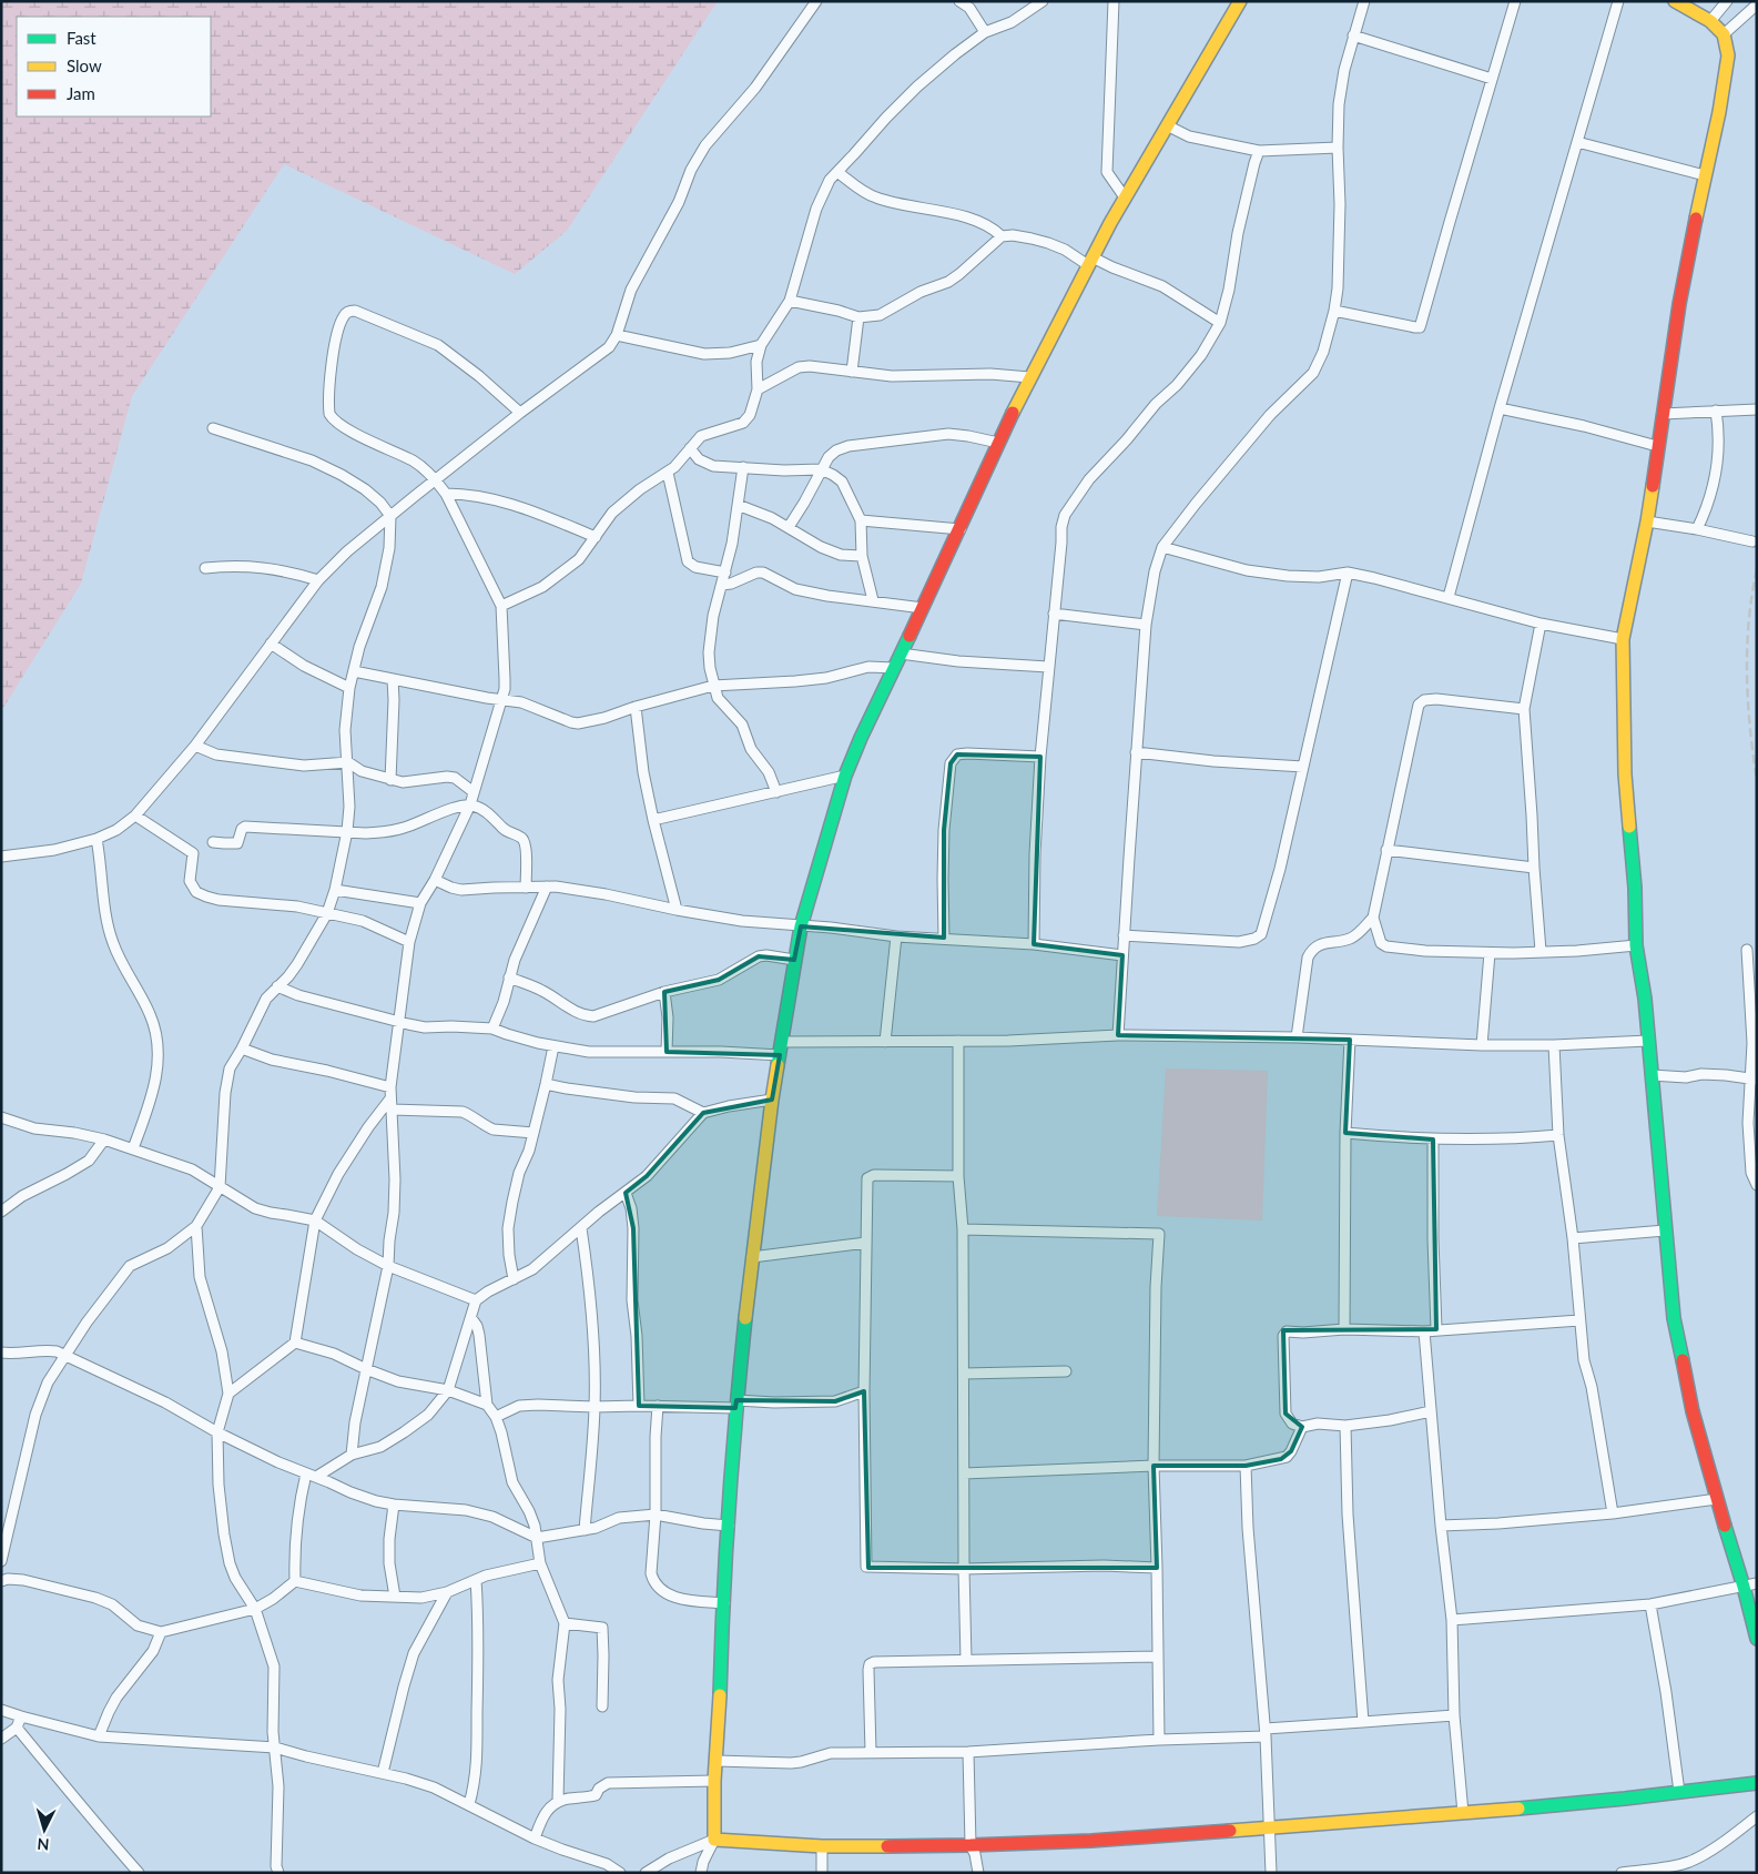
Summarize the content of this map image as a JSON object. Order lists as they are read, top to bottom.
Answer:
{
  "legend": ["Fast", "Slow", "Jam"],
  "north": "bottom"
}
